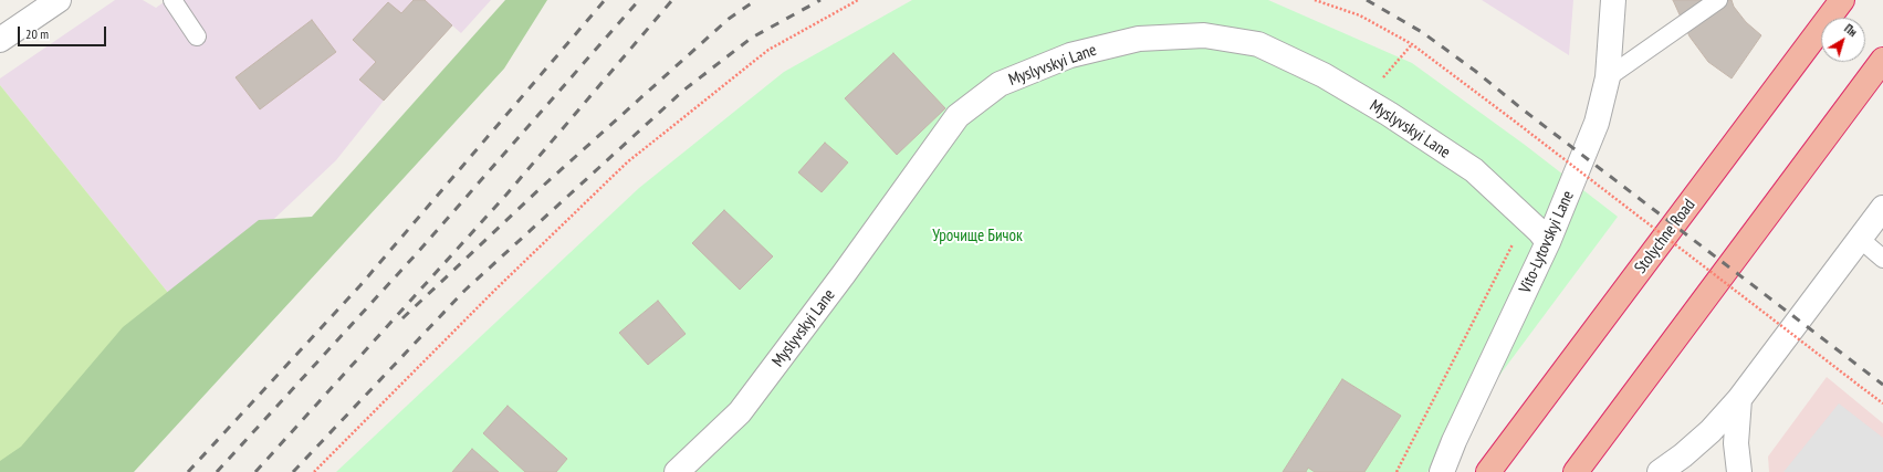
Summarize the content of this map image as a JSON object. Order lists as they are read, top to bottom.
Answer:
{
  "streets": {
    "highway": ["Stolychne Road"],
    "street": ["Myslyvskyi Lane", "Vito-Lytovskyi Lane"]
  },
  "crossings": [
    ["Myslyvskyi Lane", "Vito-Lytovskyi Lane"]
  ],
  "parks": ["Урочище Бичок"],
  "scale_bar": "20 m",
  "north": "top right"
}
